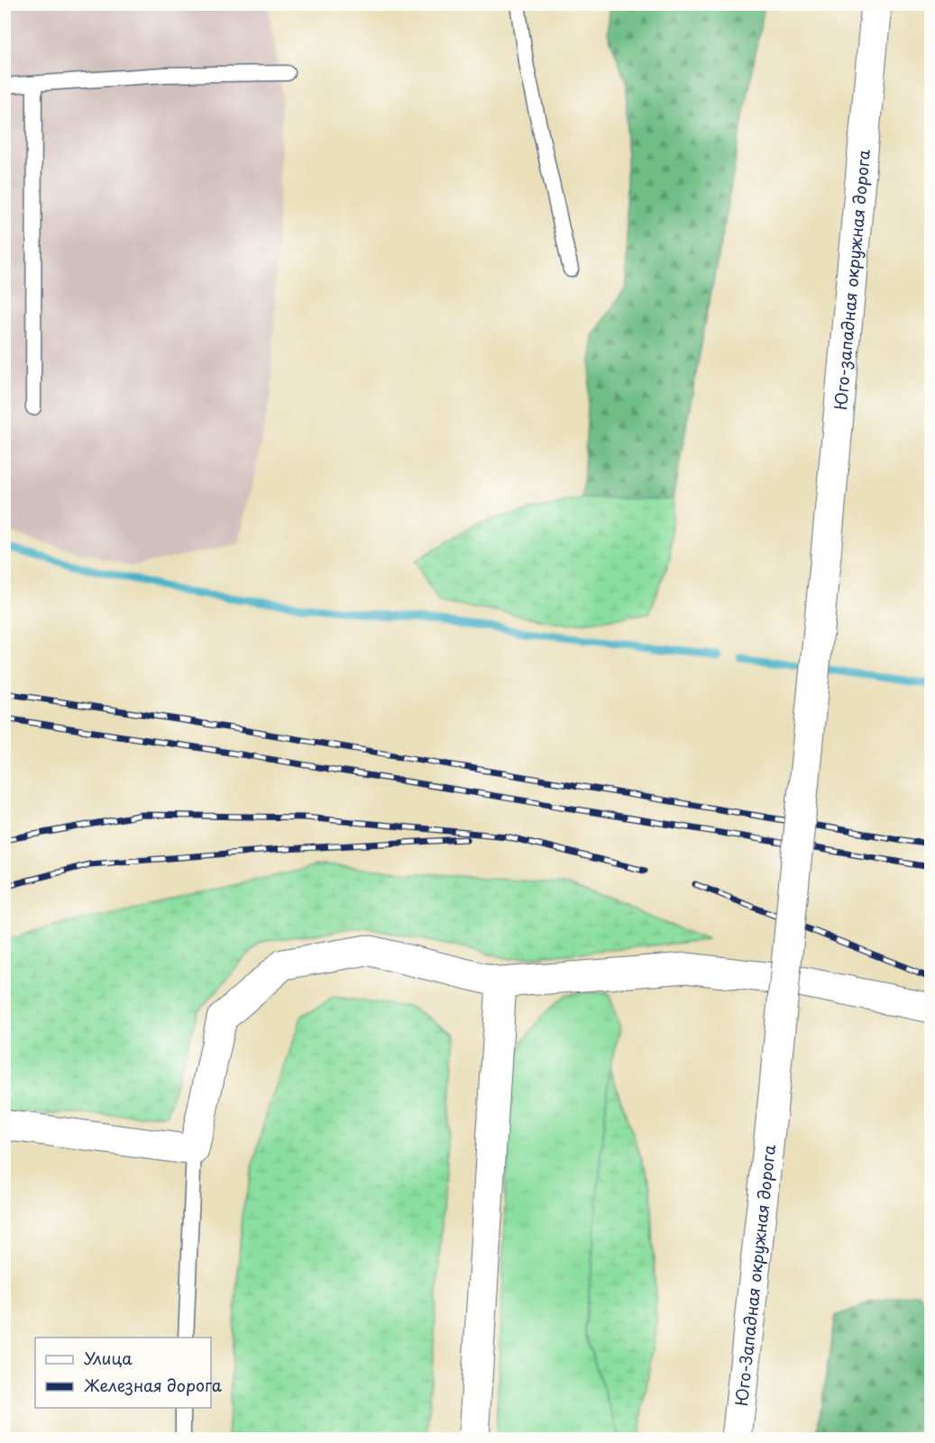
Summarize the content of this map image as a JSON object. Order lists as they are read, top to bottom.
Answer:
{
  "streets": {
    "main road": ["Юго-западная окружная дорога", "Юго-Западная окружная дорога"]
  },
  "crossings": [
    ["Юго-западная окружная дорога", "Юго-Западная окружная дорога"]
  ],
  "legend": ["Улица", "Железная дорога"]
}
